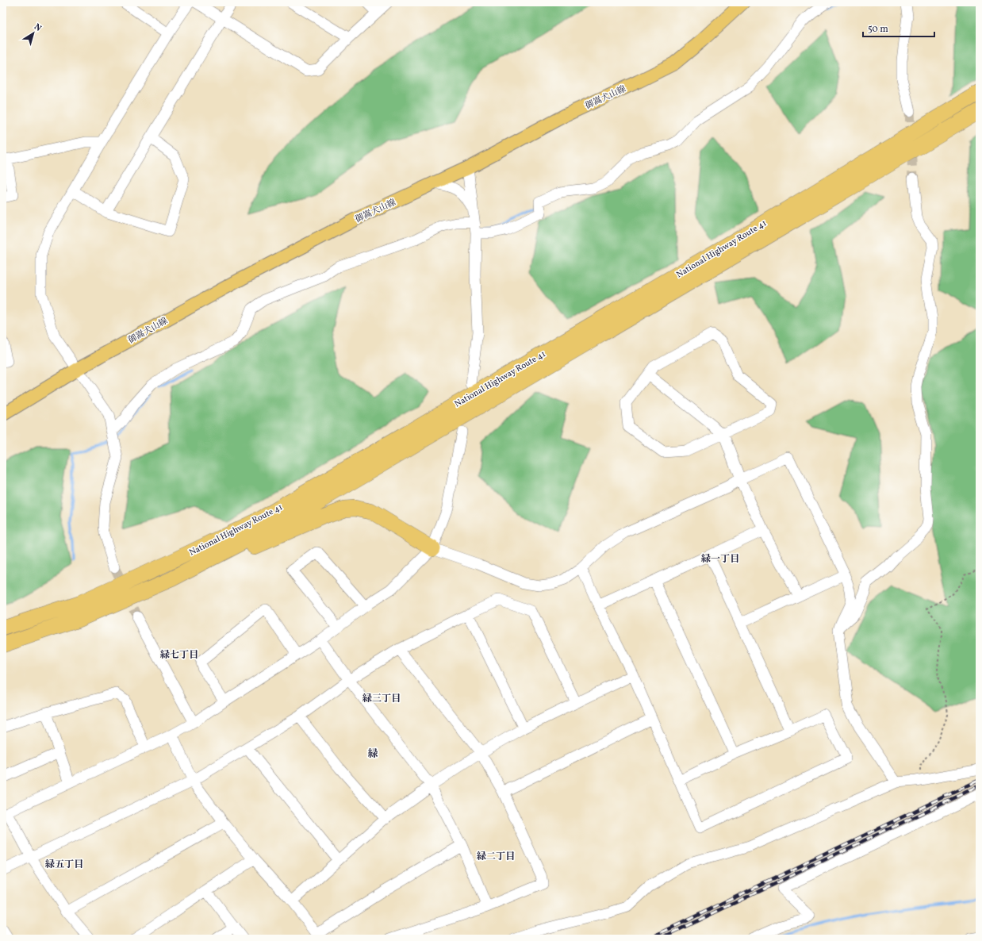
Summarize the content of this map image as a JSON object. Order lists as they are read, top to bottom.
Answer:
{
  "streets": {
    "highway": ["National Highway Route 41"],
    "main road": ["御嵩犬山線"]
  },
  "districts": [
    "緑一丁目",
    "緑七丁目",
    "緑三丁目",
    "緑",
    "緑二丁目",
    "緑五丁目"
  ],
  "scale_bar": "50 m",
  "north": "top right"
}
